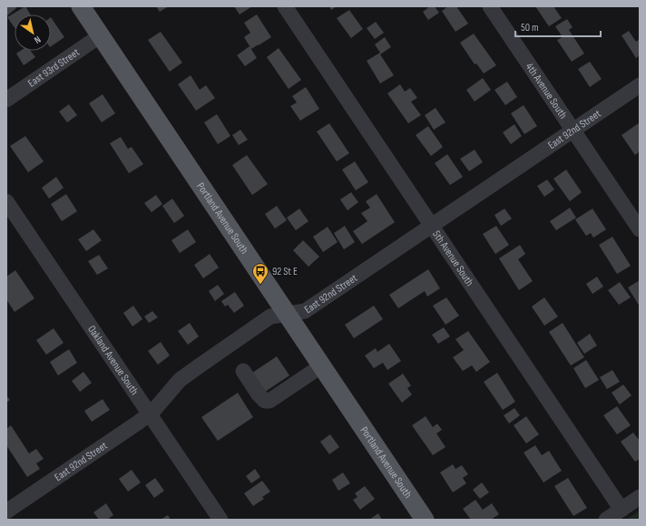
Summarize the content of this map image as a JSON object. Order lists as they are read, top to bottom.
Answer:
{
  "streets": {
    "main road": ["Portland Avenue South"],
    "street": [
      "East 93rd Street",
      "4th Avenue South",
      "East 92nd Street",
      "5th Avenue South",
      "Oakland Avenue South"
    ]
  },
  "crossings": [
    ["East 93rd Street", "Portland Avenue South"],
    ["4th Avenue South", "East 92nd Street"],
    ["East 92nd Street", "Portland Avenue South"],
    ["East 92nd Street", "5th Avenue South"],
    ["East 92nd Street", "Oakland Avenue South"]
  ],
  "places": {
    "bus stop": ["92 St E"]
  },
  "scale_bar": "50 m",
  "north": "bottom right"
}
